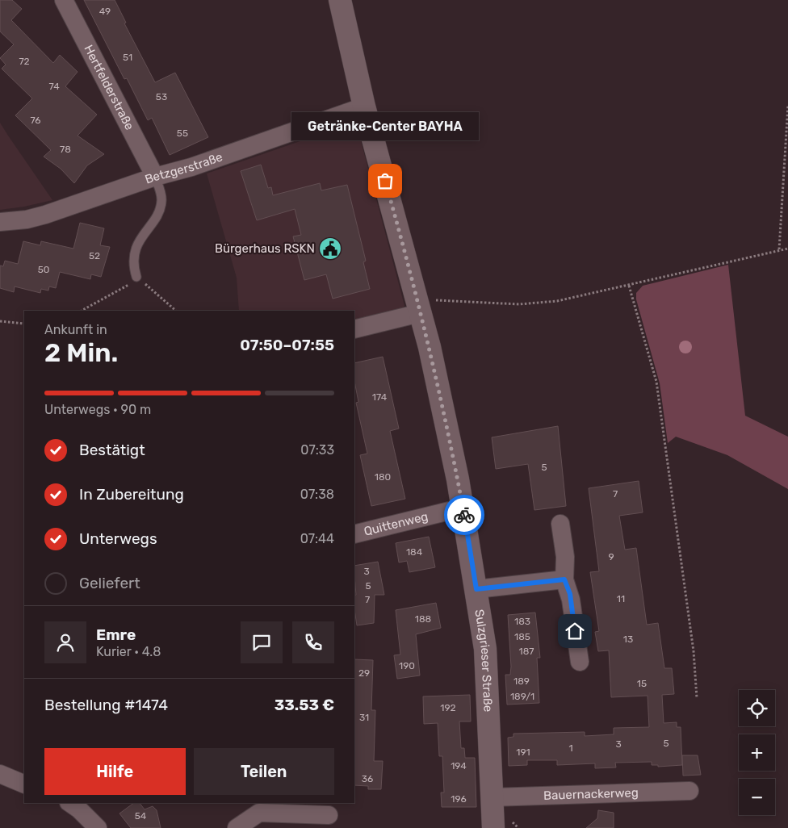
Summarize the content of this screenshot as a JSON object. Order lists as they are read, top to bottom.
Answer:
{
  "streets": {
    "street": [
      "Hertfelderstraße",
      "Betzgerstraße",
      "Quittenweg",
      "Sulzgrieser Straße",
      "Bauernackerweg"
    ]
  },
  "crossings": [
    ["Hertfelderstraße", "Betzgerstraße"],
    ["Betzgerstraße", "Sulzgrieser Straße"],
    ["Quittenweg", "Sulzgrieser Straße"],
    ["Sulzgrieser Straße", "Bauernackerweg"]
  ],
  "places": {
    "other": ["Getränke-Center BAYHA"],
    "public building": ["Bürgerhaus RSKN"]
  },
  "house_numbers": [
    "49",
    "51",
    "72",
    "74",
    "53",
    "76",
    "55",
    "78",
    "52",
    "50",
    "174",
    "5",
    "180",
    "7",
    "184",
    "9",
    "3",
    "5",
    "11",
    "7",
    "188",
    "183",
    "185",
    "13",
    "187",
    "190",
    "29",
    "189",
    "15",
    "189/1",
    "192",
    "31",
    "5",
    "3",
    "1",
    "191",
    "194",
    "36",
    "196",
    "54"
  ],
  "page": {
    "bubble": "Getränke-Center BAYHA",
    "heading": ["2 Min.", "Ankunft in", "07:50–07:55"],
    "panel": [
      "Emre",
      "Kurier · 4.8",
      "Bestellung #1474",
      "33.53 €"
    ],
    "bar": "Unterwegs · 90 m",
    "list": [
      ["Bestätigt", "07:33"],
      ["In Zubereitung", "07:38"],
      ["Unterwegs", "07:44"],
      "Geliefert"
    ],
    "map_buttons": ["+", "−"],
    "buttons": ["Hilfe", "Teilen"]
  }
}
